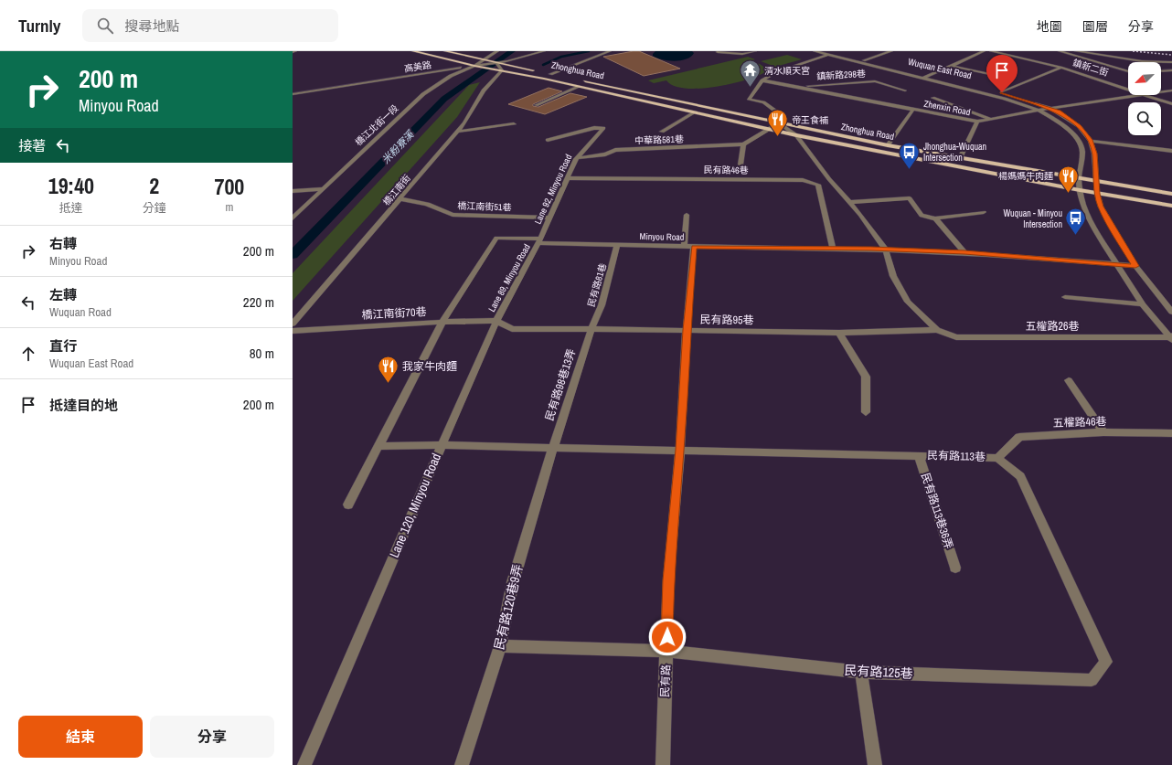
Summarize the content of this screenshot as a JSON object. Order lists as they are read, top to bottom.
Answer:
{
  "streets": {
    "main road": ["Zhonghua Road"],
    "street": [
      "高美路",
      "鎮新二街",
      "Wuquan East Road",
      "鎮新路298巷",
      "Zhenxin Road",
      "橋江北街一段",
      "中華路581巷",
      "民有路46巷",
      "Lane 92, Minyou Road",
      "橋江南街",
      "橋江南街51巷",
      "Minyou Road",
      "Lane 89, Minyou Road",
      "民有路81巷",
      "橋江南街70巷",
      "民有路95巷",
      "五權路26巷",
      "民有路98巷13弄",
      "五權路46巷",
      "民有路113巷",
      "Lane 120, Minyou Road",
      "民有路113巷36弄",
      "民有路120巷9弄",
      "民有路125巷",
      "民有路"
    ]
  },
  "crossings": [
    ["高美路", "Zhonghua Road"],
    ["高美路", "橋江北街一段"],
    ["Wuquan East Road", "Zhonghua Road"],
    ["Wuquan East Road", "Zhenxin Road"],
    ["Wuquan East Road", "Minyou Road"],
    ["Wuquan East Road", "五權路26巷"],
    ["Zhonghua Road", "橋江北街一段"],
    ["Zhonghua Road", "中華路581巷"],
    ["Zhonghua Road", "橋江南街"],
    ["鎮新路298巷", "Zhenxin Road"],
    ["中華路581巷", "Lane 92, Minyou Road"],
    ["民有路46巷", "Lane 92, Minyou Road"],
    ["民有路46巷", "Minyou Road"],
    ["Lane 92, Minyou Road", "橋江南街51巷"],
    ["Lane 92, Minyou Road", "Minyou Road"],
    ["Lane 92, Minyou Road", "Lane 89, Minyou Road"],
    ["橋江南街", "橋江南街51巷"],
    ["Minyou Road", "Lane 89, Minyou Road"],
    ["Minyou Road", "民有路81巷"],
    ["Minyou Road", "橋江南街70巷"],
    ["Minyou Road", "民有路"],
    ["Lane 89, Minyou Road", "橋江南街70巷"],
    ["Lane 89, Minyou Road", "民有路95巷"],
    ["Lane 89, Minyou Road", "Lane 120, Minyou Road"],
    ["民有路81巷", "民有路95巷"],
    ["民有路81巷", "民有路98巷13弄"],
    ["橋江南街70巷", "民有路95巷"],
    ["民有路95巷", "五權路26巷"],
    ["民有路95巷", "民有路98巷13弄"],
    ["民有路95巷", "民有路"],
    ["民有路98巷13弄", "Lane 120, Minyou Road"],
    ["民有路98巷13弄", "民有路120巷9弄"],
    ["五權路46巷", "民有路113巷"],
    ["民有路113巷", "Lane 120, Minyou Road"],
    ["民有路113巷", "民有路113巷36弄"],
    ["民有路113巷", "民有路125巷"],
    ["民有路113巷", "民有路"],
    ["Lane 120, Minyou Road", "民有路120巷9弄"],
    ["Lane 120, Minyou Road", "民有路"],
    ["民有路120巷9弄", "民有路125巷"],
    ["民有路125巷", "民有路"]
  ],
  "water": ["米粉寮溪"],
  "places": {
    "temple": ["清水順天宮"],
    "restaurant": ["帝王食補", "楊媽媽牛肉麵", "我家牛肉麵"],
    "bus stop": ["Jhonghua-Wuquan Intersection", "Wuquan - Minyou Intersection"]
  },
  "north": "bottom left",
  "page": {
    "header": "Turnly",
    "search": "搜尋地點",
    "nav": ["地圖", "圖層", "分享"],
    "turn": ["200 m", "Minyou Road"],
    "then": "接著",
    "eta": [
      "19:40",
      "抵達",
      "2",
      "分鐘",
      "700",
      "m"
    ],
    "list": [
      {
        "name": "右轉",
        "note": "Minyou Road",
        "value": "200 m"
      },
      {
        "name": "左轉",
        "note": "Wuquan Road",
        "value": "220 m"
      },
      {
        "name": "直行",
        "note": "Wuquan East Road",
        "value": "80 m"
      },
      {
        "name": "抵達目的地",
        "value": "200 m"
      }
    ],
    "buttons": ["結束", "分享"]
  }
}
